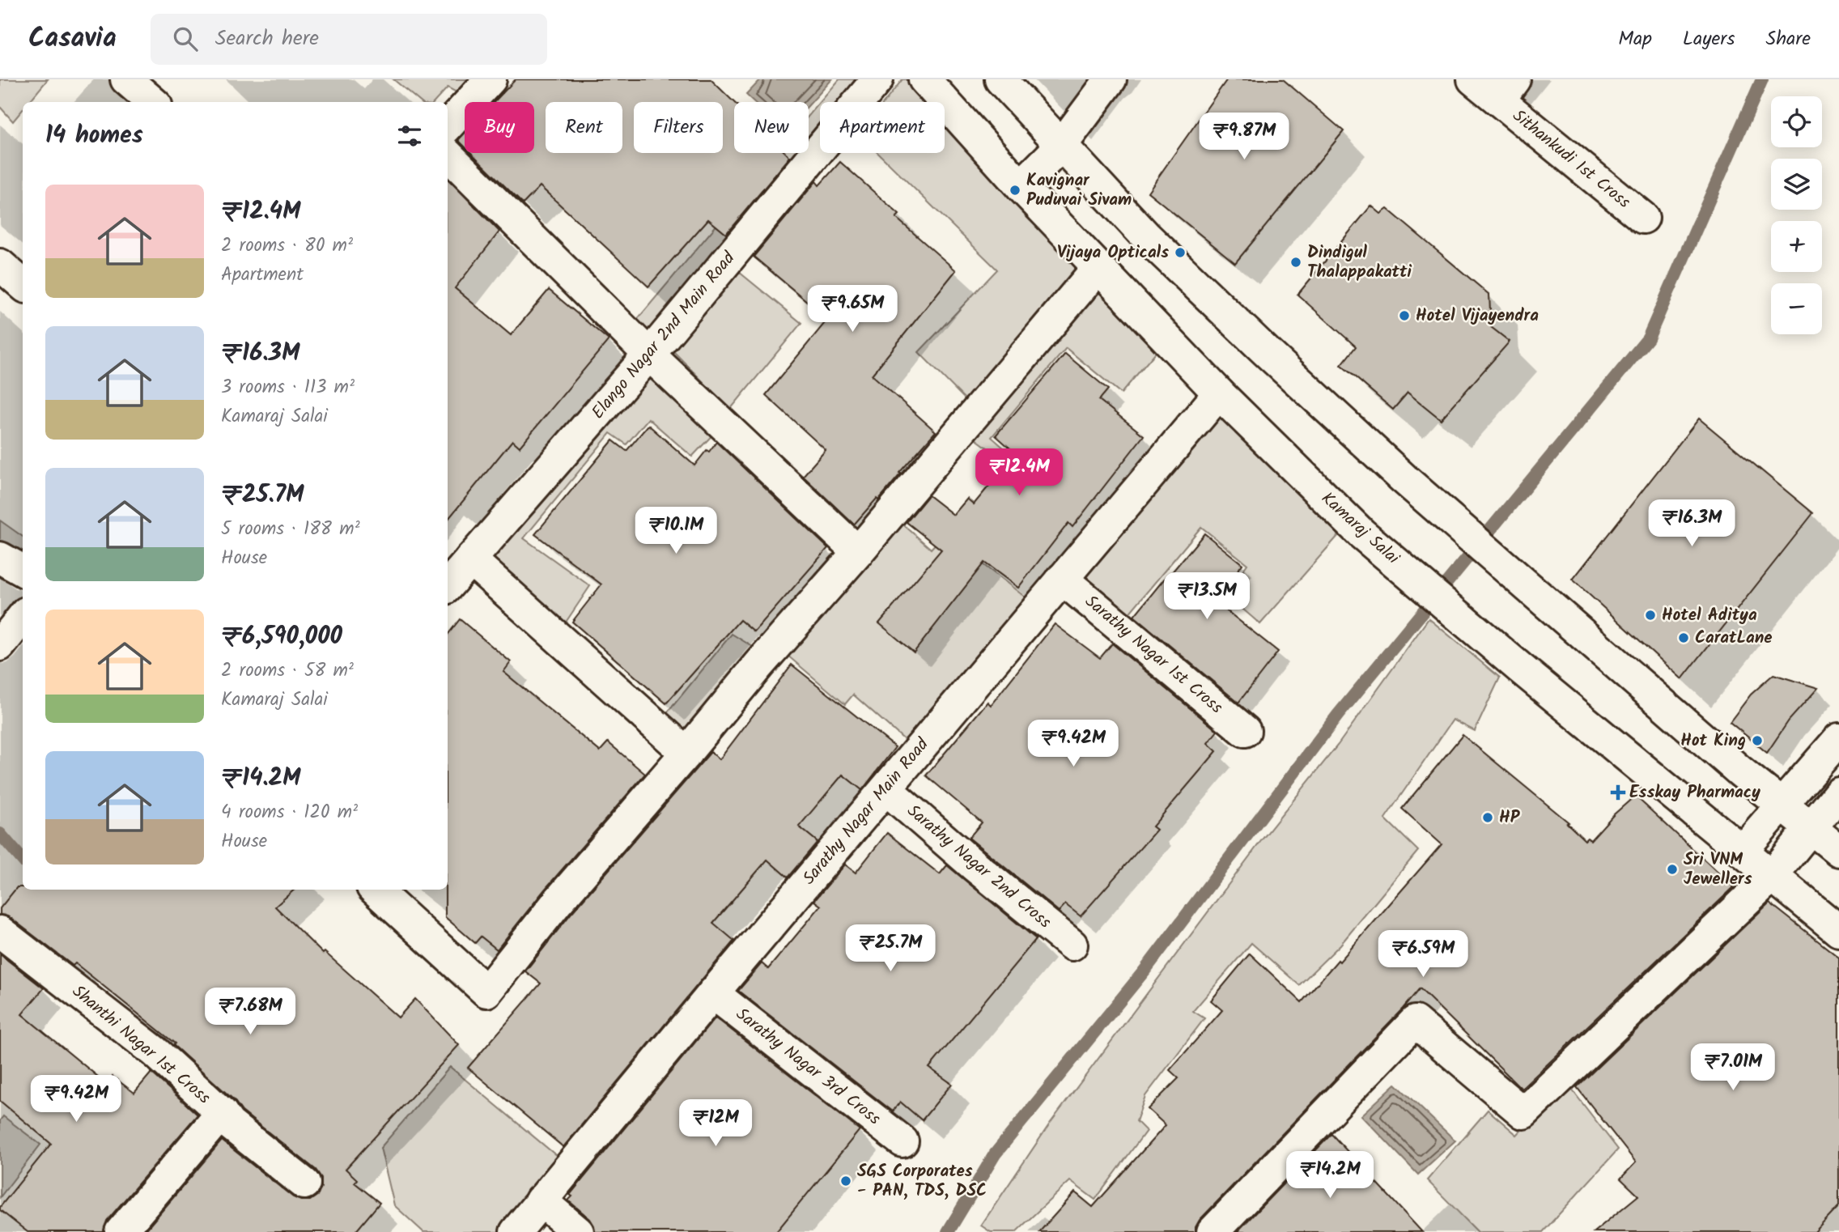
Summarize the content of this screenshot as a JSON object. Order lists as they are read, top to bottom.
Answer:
{
  "streets": {
    "street": [
      "Sithankudi 1st Cross",
      "Elango Nagar 2nd Main Road",
      "Kamaraj Salai",
      "Sarathy Nagar 1st Cross",
      "Sarathy Nagar Main Road",
      "Sarathy Nagar 2nd Cross",
      "Shanthi Nagar 1st Cross",
      "Sarathy Nagar 3rd Cross"
    ]
  },
  "crossings": [
    ["Kamaraj Salai", "Sarathy Nagar Main Road"],
    ["Sarathy Nagar 1st Cross", "Sarathy Nagar Main Road"],
    ["Sarathy Nagar Main Road", "Sarathy Nagar 2nd Cross"],
    ["Sarathy Nagar Main Road", "Sarathy Nagar 3rd Cross"]
  ],
  "places": {
    "other": [
      "Kavignar Puduvai Sivam",
      "Vijaya Opticals",
      "Dindigul Thalappakatti",
      "Hotel Vijayendra",
      "Hotel Aditya",
      "CaratLane",
      "Hot King",
      "HP",
      "Sri VNM Jewellers",
      "SGS Corporates - PAN, TDS, DSC"
    ],
    "health": ["Esskay Pharmacy"]
  },
  "page": {
    "header": "Casavia",
    "search": "Search here",
    "nav": ["Map", "Layers", "Share"],
    "map_buttons": ["+", "−"],
    "chip": [
      "Buy",
      "Rent",
      "Filters",
      "New",
      "Apartment"
    ],
    "heading": "14 homes",
    "price": [
      "₹9.87M",
      "₹9.65M",
      "₹12.4M",
      "₹16.3M",
      "₹10.1M",
      "₹13.5M",
      "₹9.42M",
      "₹25.7M",
      "₹6.59M",
      "₹7.68M",
      "₹7.01M",
      "₹9.42M",
      "₹12M",
      "₹14.2M"
    ],
    "list": [
      {
        "name": "₹12.4M",
        "note": "2 rooms · 80 m² · Apartment"
      },
      {
        "name": "₹16.3M",
        "note": "3 rooms · 113 m² · Kamaraj Salai"
      },
      {
        "name": "₹25.7M",
        "note": "5 rooms · 188 m² · House"
      },
      {
        "name": "₹6,590,000",
        "note": "2 rooms · 58 m² · Kamaraj Salai"
      },
      {
        "name": "₹14.2M",
        "note": "4 rooms · 120 m² · House"
      }
    ]
  }
}
